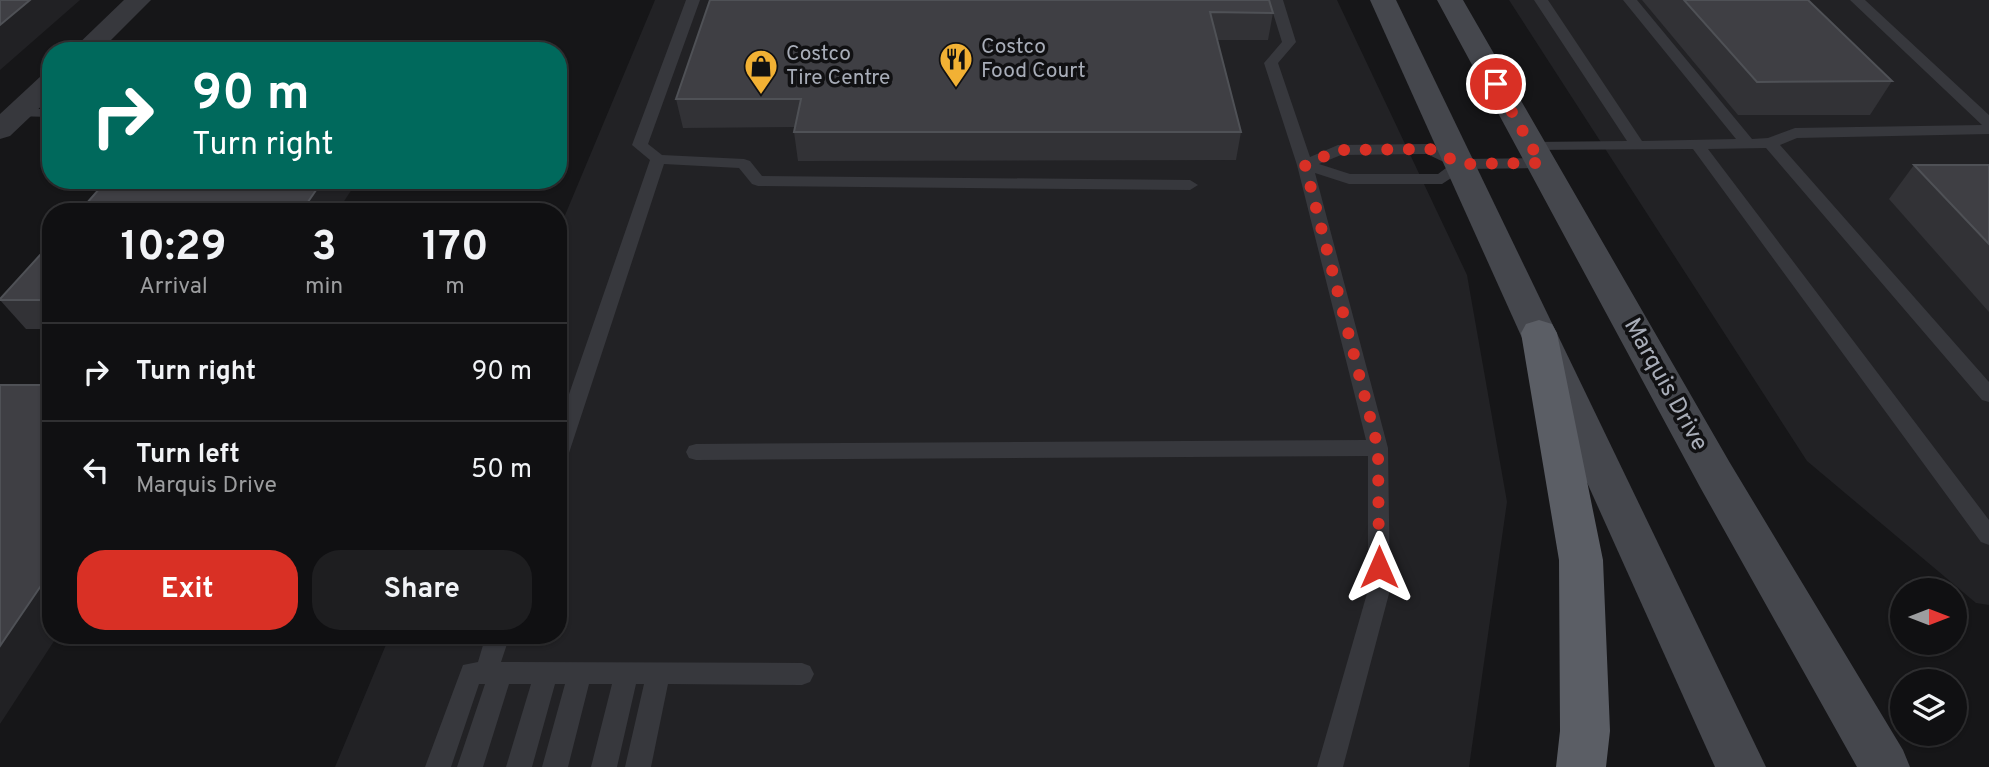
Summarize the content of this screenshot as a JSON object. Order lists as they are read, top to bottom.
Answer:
{
  "streets": {
    "main road": ["Marquis Drive"]
  },
  "places": {
    "restaurant": ["Costco Food Court"],
    "shop": ["Costco Tire Centre"]
  },
  "north": "right",
  "page": {
    "turn": ["90 m", "Turn right"],
    "eta": [
      "10:29",
      "Arrival",
      "3",
      "min",
      "170",
      "m"
    ],
    "list": [
      {
        "name": "Turn right",
        "value": "90 m"
      },
      {
        "name": "Turn left",
        "note": "Marquis Drive",
        "value": "50 m"
      }
    ],
    "buttons": ["Exit", "Share"]
  }
}
